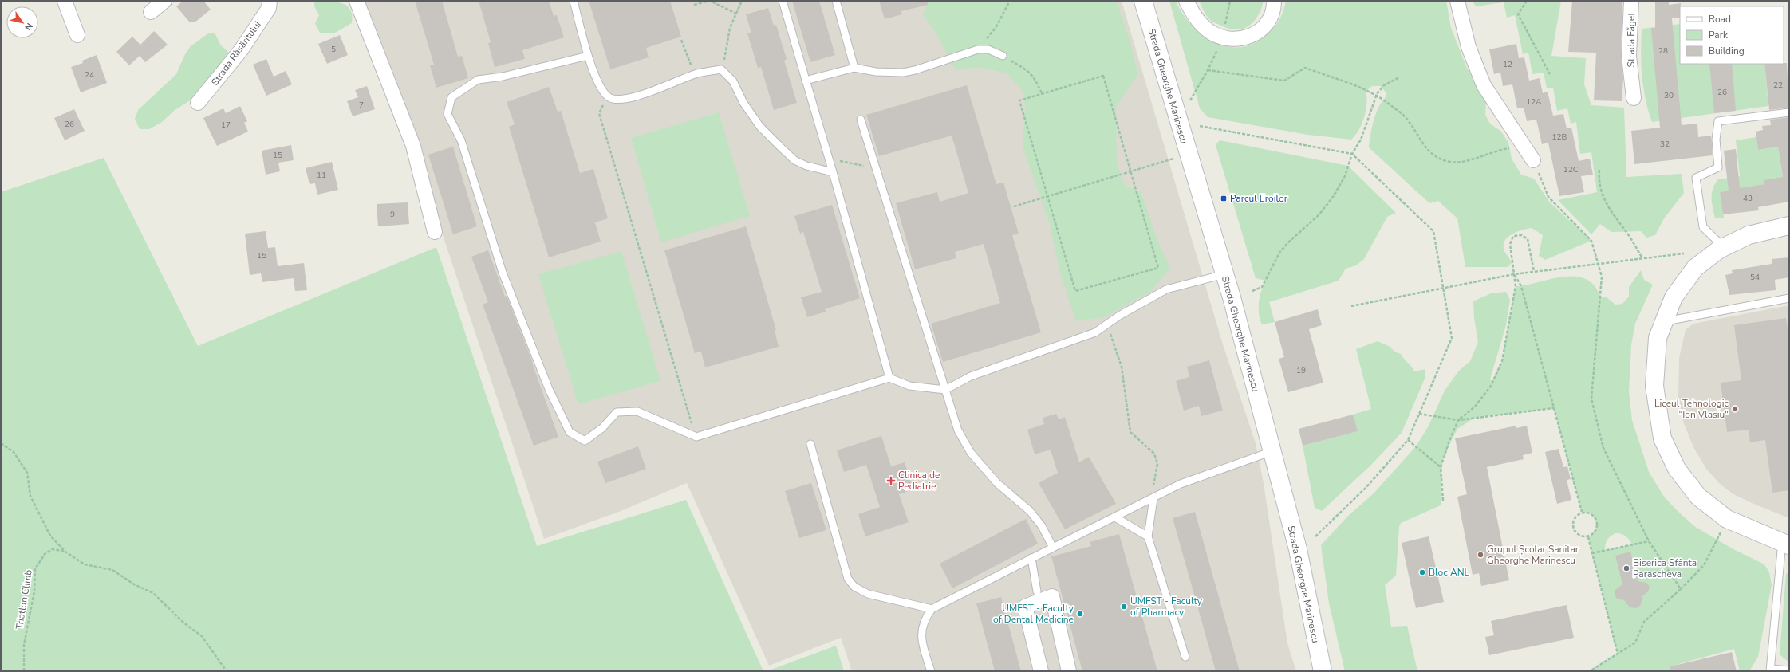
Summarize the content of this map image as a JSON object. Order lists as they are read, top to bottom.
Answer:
{
  "streets": {
    "main road": ["Strada Gheorghe Marinescu"],
    "street": ["Strada Făget", "Strada Răsăritului"],
    "path": ["Triatlon Climb"]
  },
  "places": {
    "transit": ["Parcul Eroilor"],
    "other": [
      "Liceul Tehnologic \"Ion Vlasiu\"",
      "Grupul Școlar Sanitar Gheorghe Marinescu",
      "Biserica Sfânta Parascheva",
      "Bloc ANL",
      "UMFST - Faculty of Pharmacy",
      "UMFST - Faculty of Dental Medicine"
    ],
    "health": ["Clinica de Pediatrie"]
  },
  "house_numbers": [
    "5",
    "28",
    "12",
    "24",
    "22",
    "26",
    "30",
    "12A",
    "7",
    "26",
    "17",
    "12B",
    "32",
    "15",
    "12C",
    "11",
    "43",
    "9",
    "15",
    "54",
    "19"
  ],
  "legend": ["Road", "Park", "Building"],
  "north": "bottom right"
}
